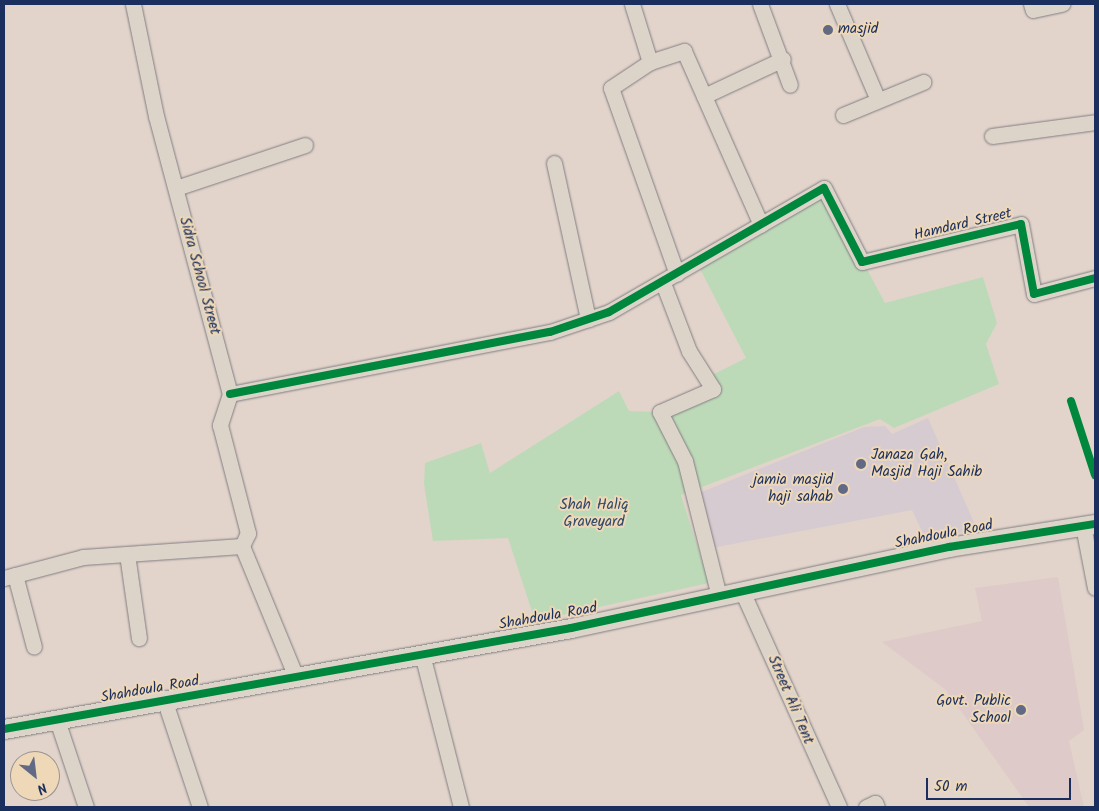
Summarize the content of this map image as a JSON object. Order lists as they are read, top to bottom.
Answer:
{
  "streets": {
    "street": [
      "Hamdard Street",
      "Sidra School Street",
      "Shahdoula Road",
      "Street Ali Tent"
    ]
  },
  "crossings": [
    ["Shahdoula Road", "Street Ali Tent"]
  ],
  "parks": ["Shah Haliq Graveyard"],
  "places": [
    "masjid",
    "Janaza Gah, Masjid Haji Sahib",
    "jamia masjid haji sahab",
    "Govt. Public School"
  ],
  "scale_bar": "50 m",
  "north": "bottom right"
}
